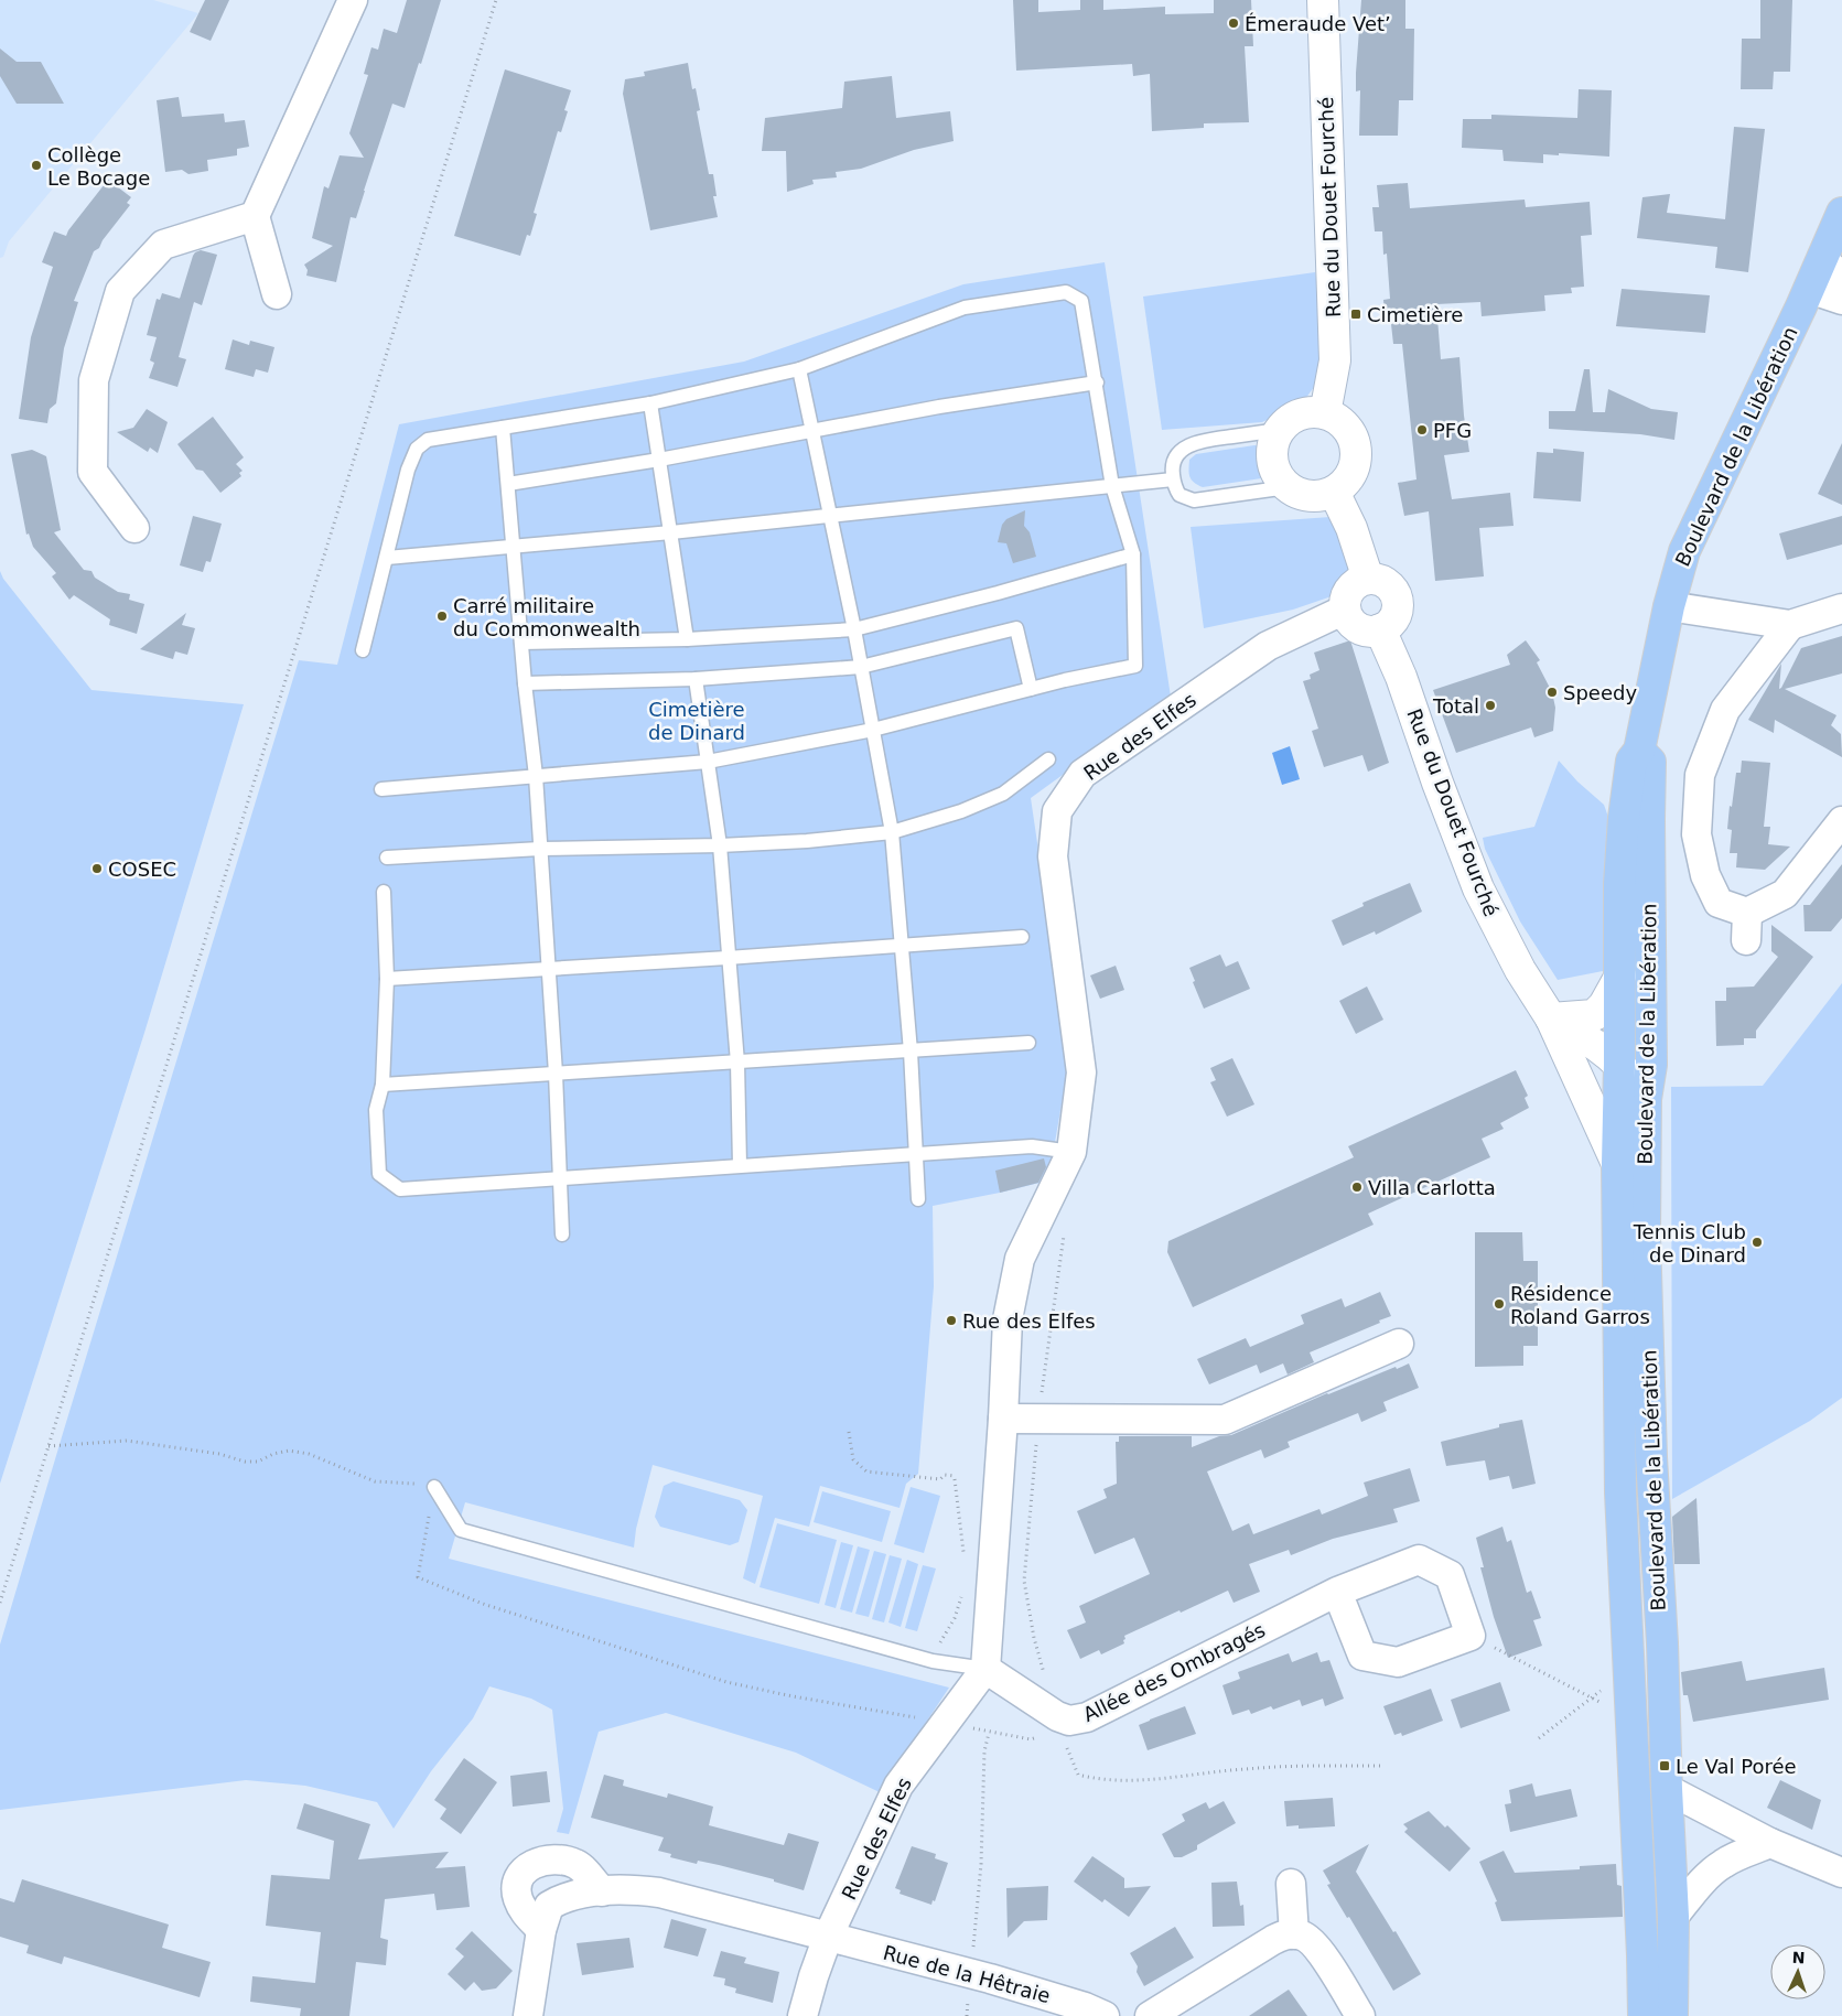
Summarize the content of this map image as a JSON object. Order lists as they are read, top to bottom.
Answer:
{
  "streets": {
    "main road": ["Rue du Douet Fourché", "Boulevard de la Libération"],
    "street": ["Rue des Elfes", "Allée des Ombragés", "Rue de la Hêtraie"]
  },
  "crossings": [
    ["Rue du Douet Fourché", "Boulevard de la Libération"],
    ["Rue du Douet Fourché", "Rue des Elfes"],
    ["Rue des Elfes", "Allée des Ombragés"],
    ["Rue des Elfes", "Rue de la Hêtraie"]
  ],
  "parks": ["Cimetière de Dinard"],
  "places": {
    "other": [
      "Émeraude Vet’",
      "Collège Le Bocage",
      "PFG",
      "Carré militaire du Commonwealth",
      "Speedy",
      "Total",
      "COSEC",
      "Villa Carlotta",
      "Tennis Club de Dinard",
      "Résidence Roland Garros",
      "Rue des Elfes"
    ],
    "transit": ["Cimetière", "Le Val Porée"]
  },
  "north": "top"
}
